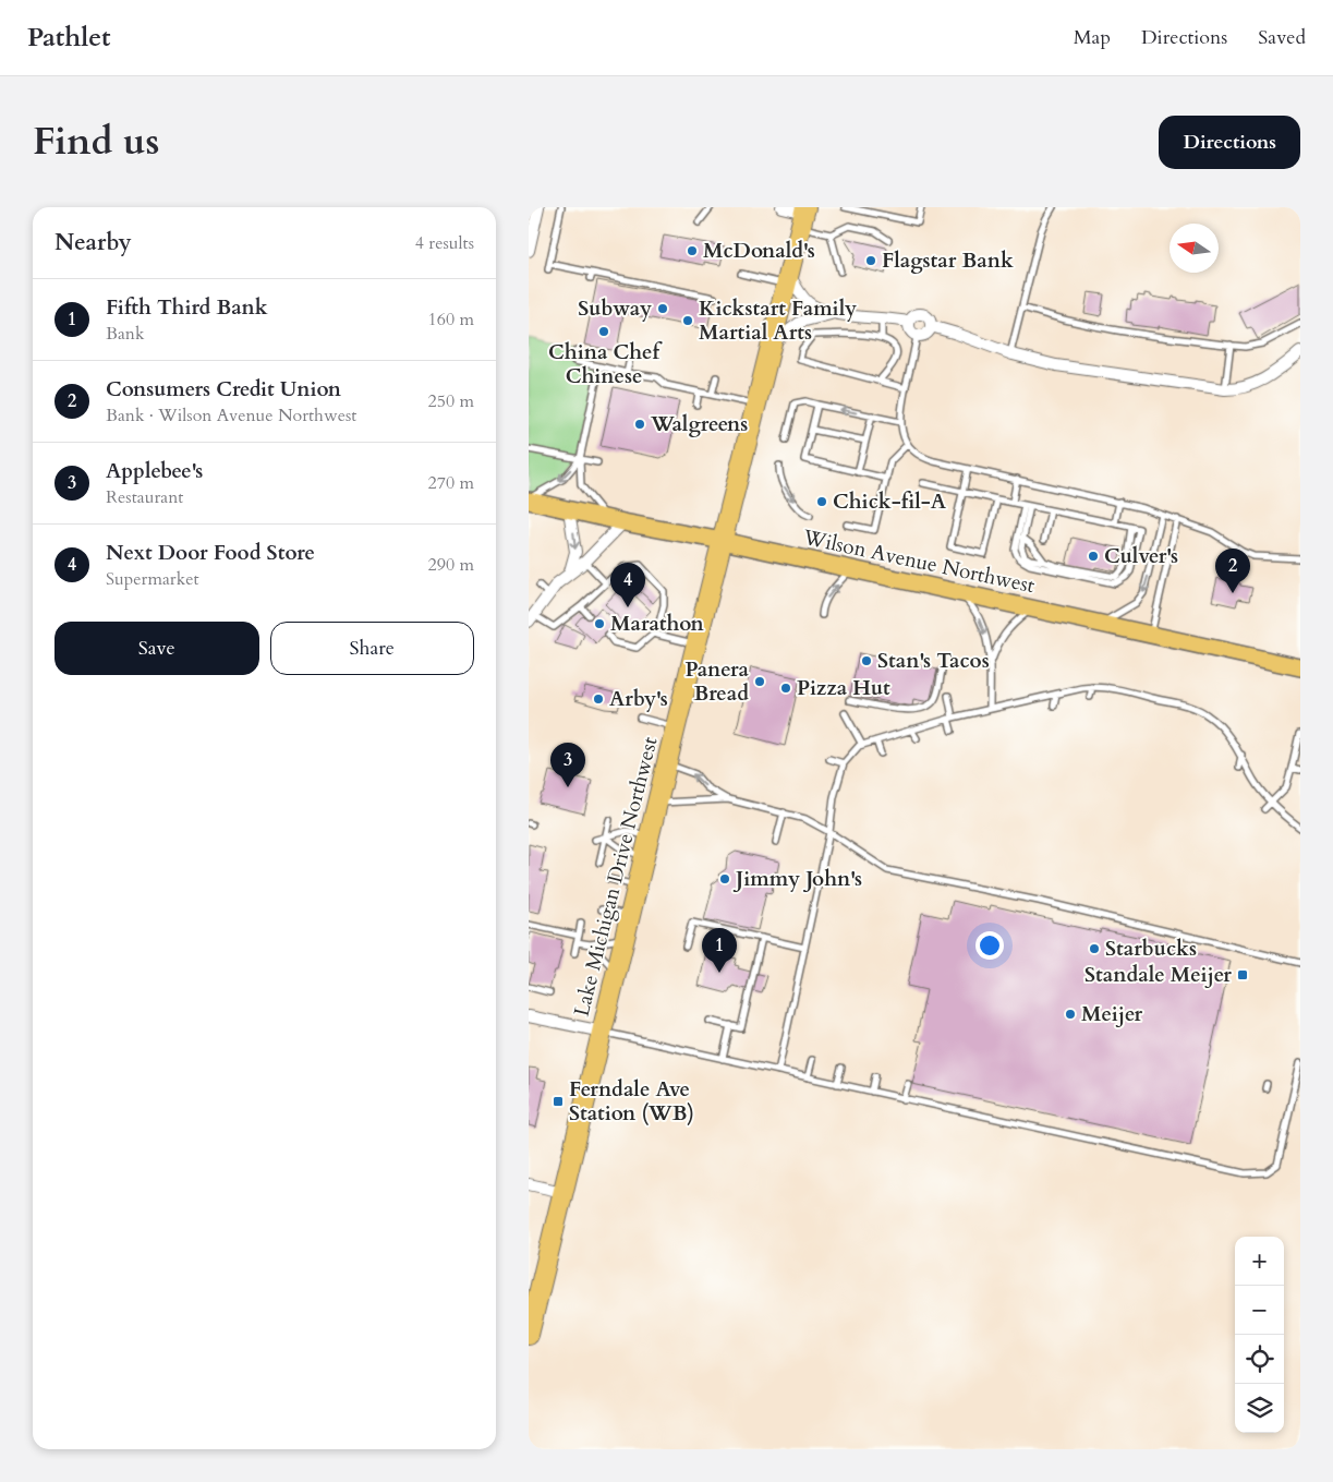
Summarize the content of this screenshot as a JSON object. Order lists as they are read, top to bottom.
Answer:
{
  "streets": {
    "highway": ["Lake Michigan Drive Northwest"],
    "main road": ["Wilson Avenue Northwest"]
  },
  "crossings": [
    ["Wilson Avenue Northwest", "Lake Michigan Drive Northwest"]
  ],
  "places": {
    "other": [
      "McDonald's",
      "Flagstar Bank",
      "Subway",
      "Kickstart Family Martial Arts",
      "China Chef Chinese",
      "Walgreens",
      "Chick-fil-A",
      "Culver's",
      "Marathon",
      "Stan's Tacos",
      "Panera Bread",
      "Pizza Hut",
      "Arby's",
      "Jimmy John's",
      "Starbucks",
      "Meijer"
    ],
    "transit": ["Standale Meijer", "Ferndale Ave Station (WB)"]
  },
  "north": "left",
  "page": {
    "header": "Pathlet",
    "nav": ["Map", "Directions", "Saved"],
    "title": "Find us",
    "buttons": [
      "Directions",
      ["Save", "Share"]
    ],
    "heading": ["Nearby", "4 results"],
    "list": [
      {
        "mark": "1",
        "name": "Fifth Third Bank",
        "note": "Bank",
        "value": "160 m"
      },
      {
        "mark": "2",
        "name": "Consumers Credit Union",
        "note": "Bank · Wilson Avenue Northwest",
        "value": "250 m"
      },
      {
        "mark": "3",
        "name": "Applebee's",
        "note": "Restaurant",
        "value": "270 m"
      },
      {
        "mark": "4",
        "name": "Next Door Food Store",
        "note": "Supermarket",
        "value": "290 m"
      }
    ],
    "pins": [
      "2",
      "4",
      "3",
      "1"
    ],
    "map_buttons": ["+", "−"]
  }
}
